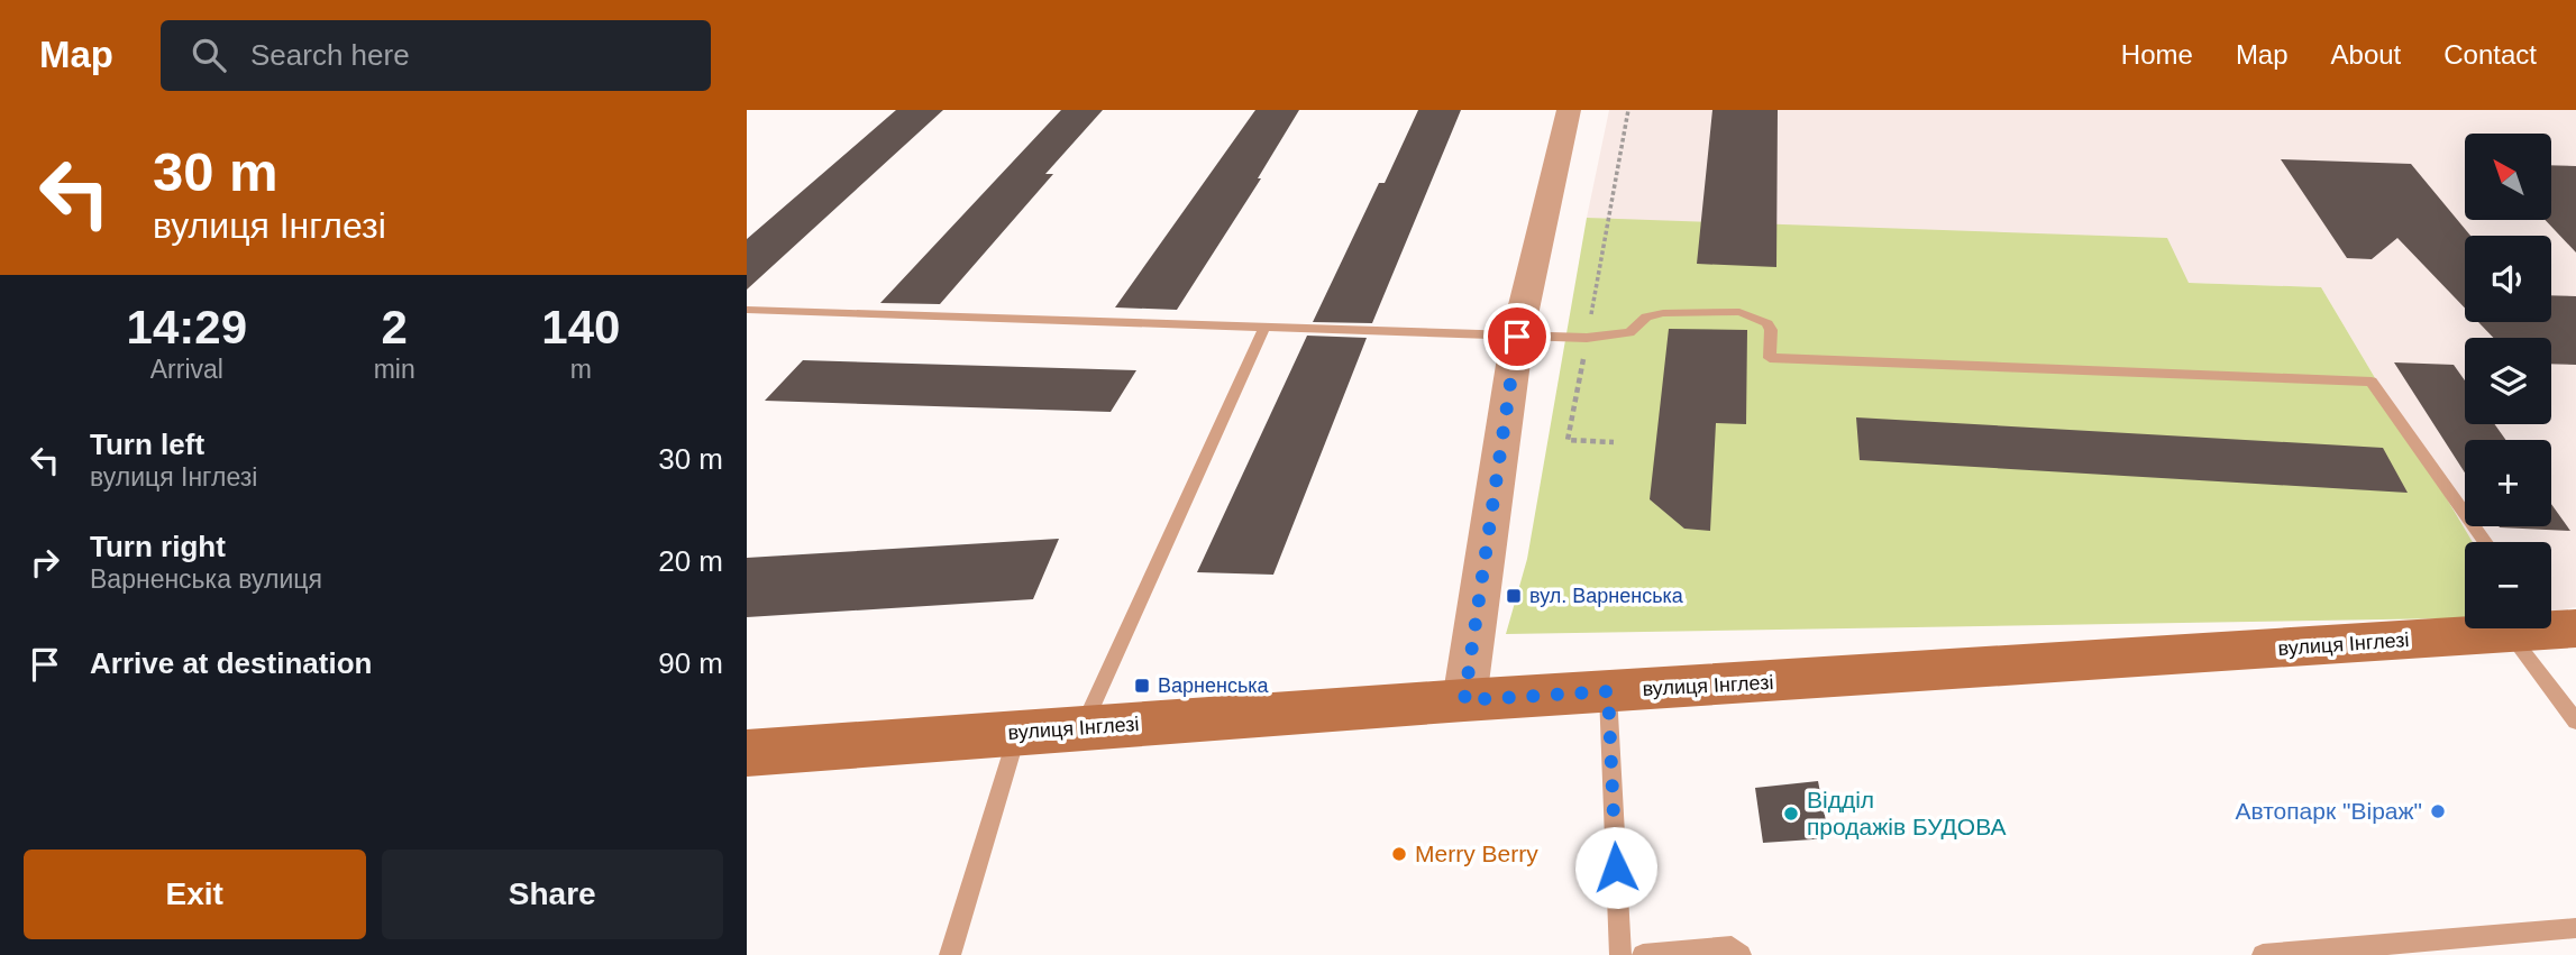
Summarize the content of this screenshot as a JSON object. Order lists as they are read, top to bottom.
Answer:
{
  "streets": {
    "main road": ["вулиця Інглезі"]
  },
  "places": {
    "transit": ["вул. Варненська", "Варненська"],
    "other": ["Автопарк \"Віраж\"", "Відділ продажів БУДОВА", "Merry Berry"]
  },
  "north": "top left",
  "page": {
    "header": "Map",
    "search": "Search here",
    "nav": [
      "Home",
      "Map",
      "About",
      "Contact"
    ],
    "turn": ["30 m", "вулиця Інглезі"],
    "map_buttons": ["+", "−"],
    "eta": [
      "14:29",
      "Arrival",
      "2",
      "min",
      "140",
      "m"
    ],
    "list": [
      {
        "name": "Turn left",
        "note": "вулиця Інглезі",
        "value": "30 m"
      },
      {
        "name": "Turn right",
        "note": "Варненська вулиця",
        "value": "20 m"
      },
      {
        "name": "Arrive at destination",
        "value": "90 m"
      }
    ],
    "buttons": ["Exit", "Share"]
  }
}
